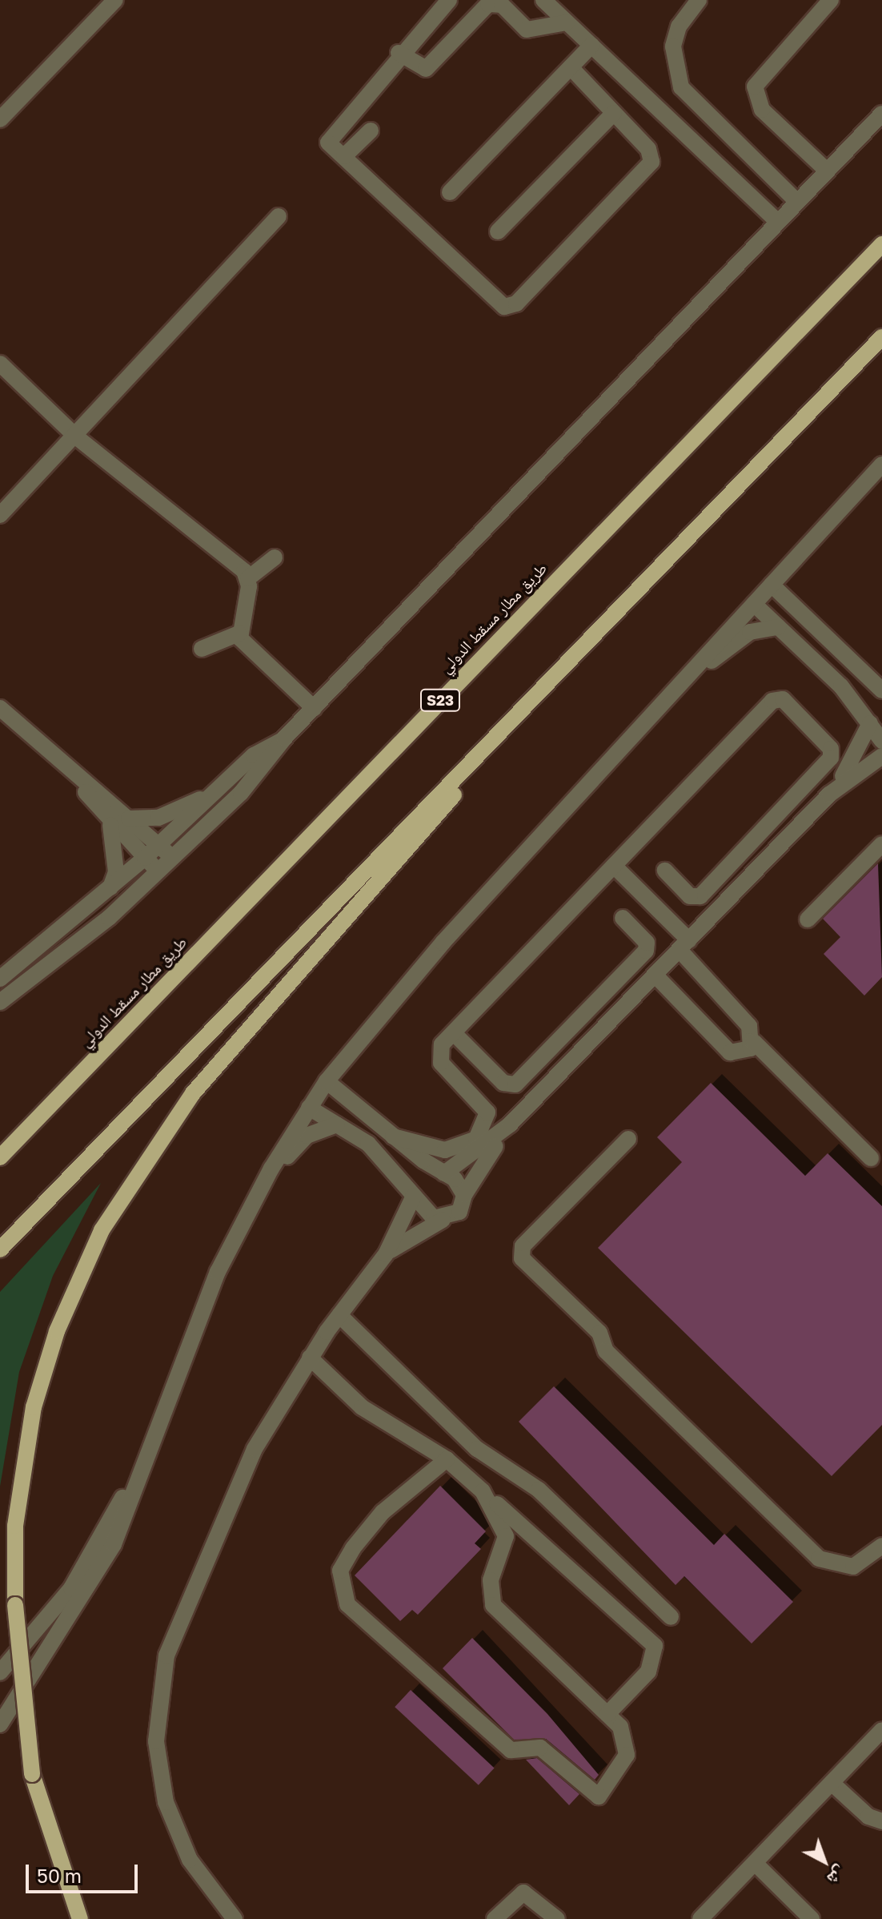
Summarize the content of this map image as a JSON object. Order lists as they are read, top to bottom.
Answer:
{
  "streets": {
    "main road": ["طريق مطار مسقط الدولي", "S23"]
  },
  "scale_bar": "50 m",
  "north": "bottom right"
}
